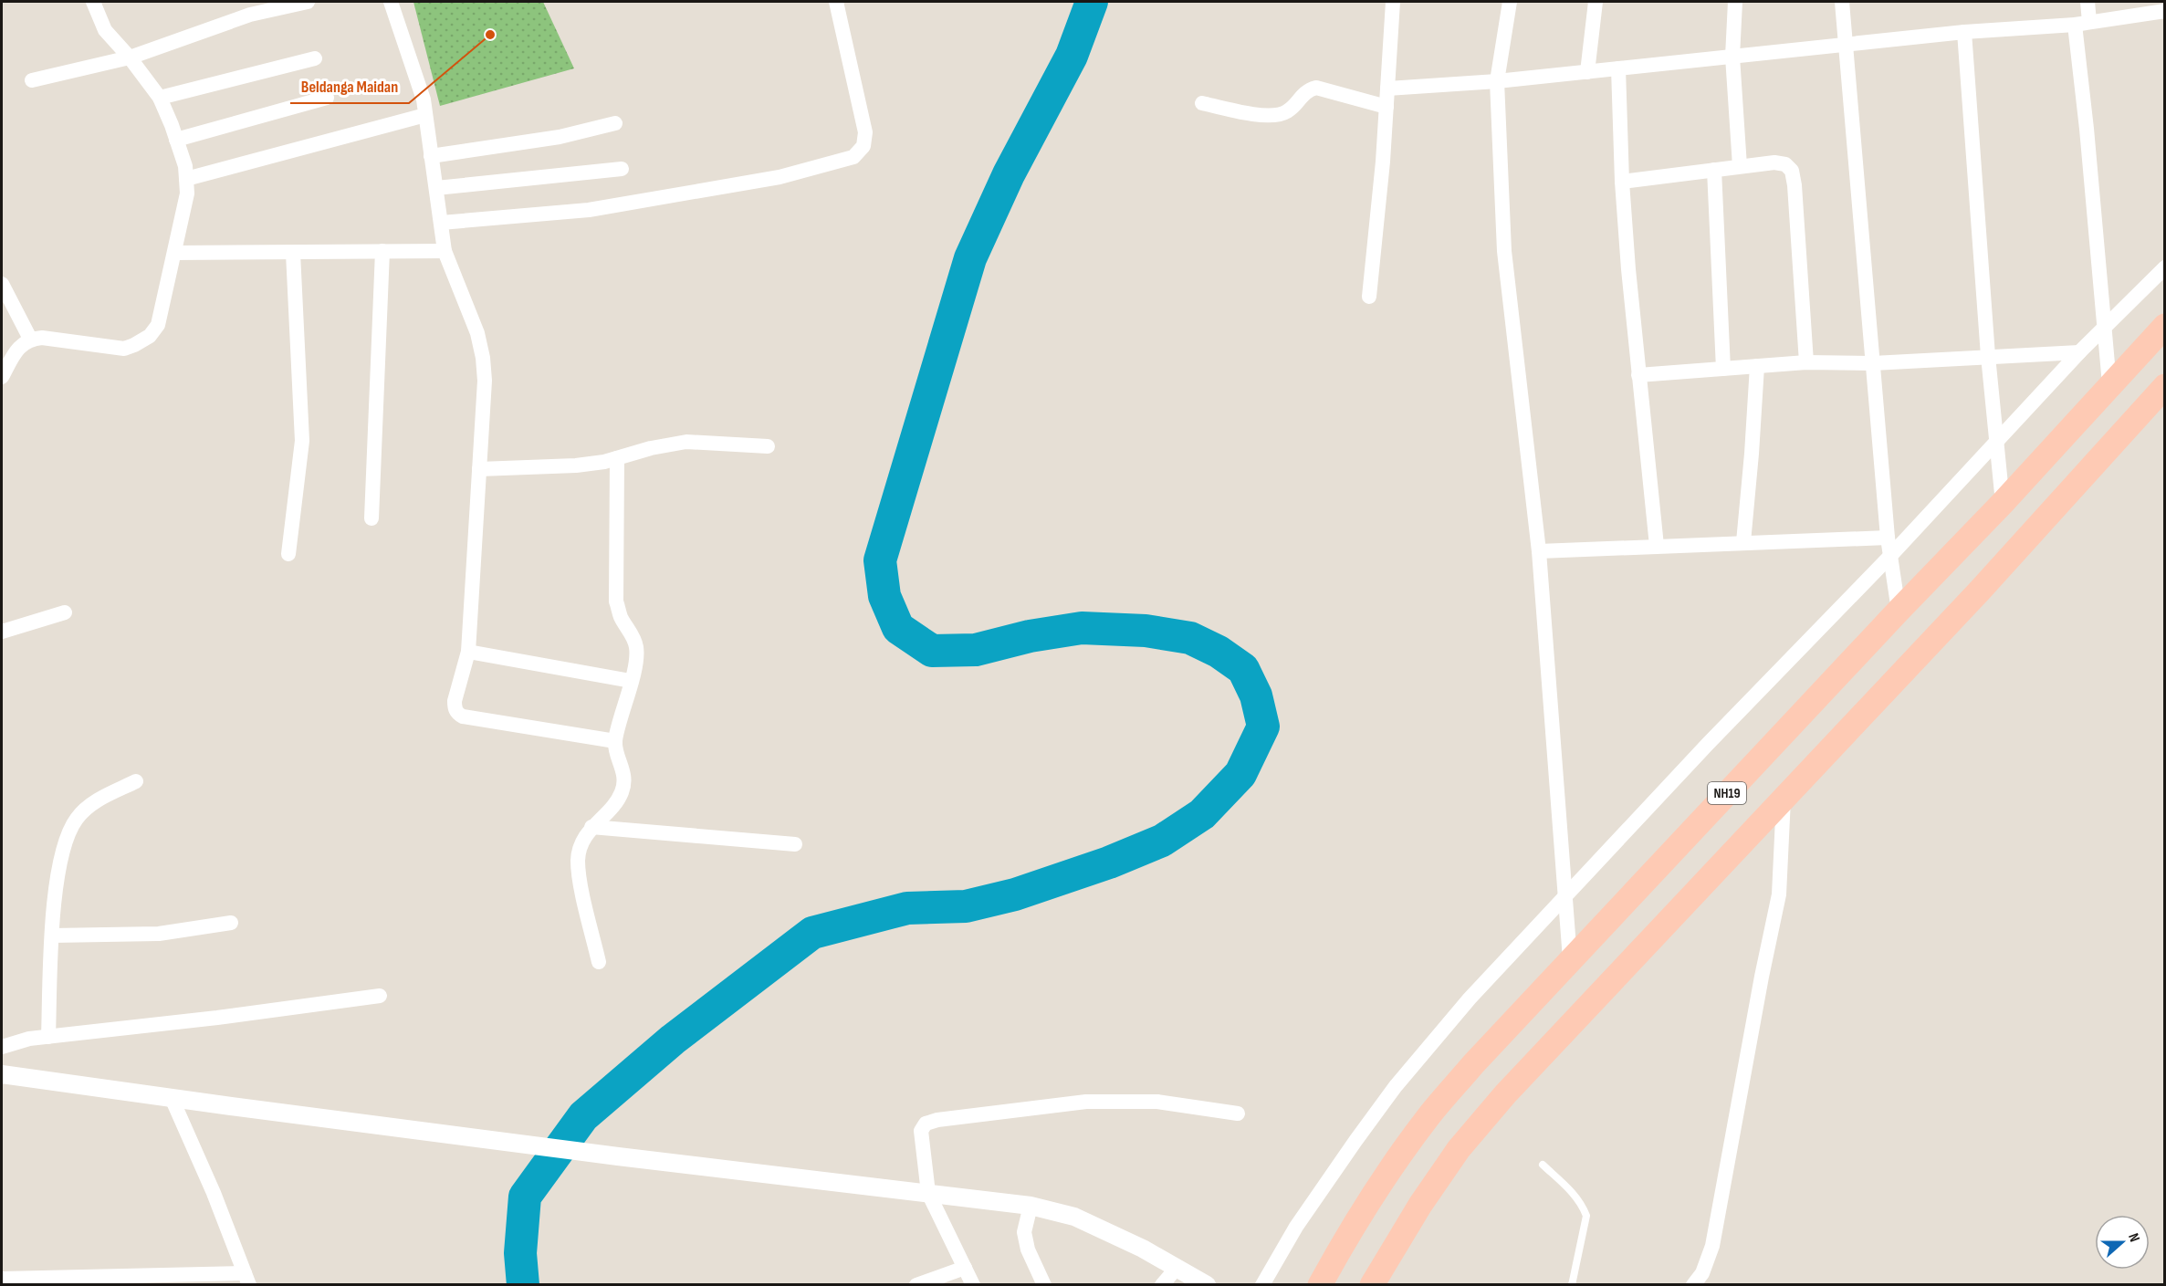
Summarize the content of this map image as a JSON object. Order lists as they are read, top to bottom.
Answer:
{
  "streets": {
    "highway": ["NH19"]
  },
  "places": ["Beldanga Maidan"],
  "north": "right"
}
